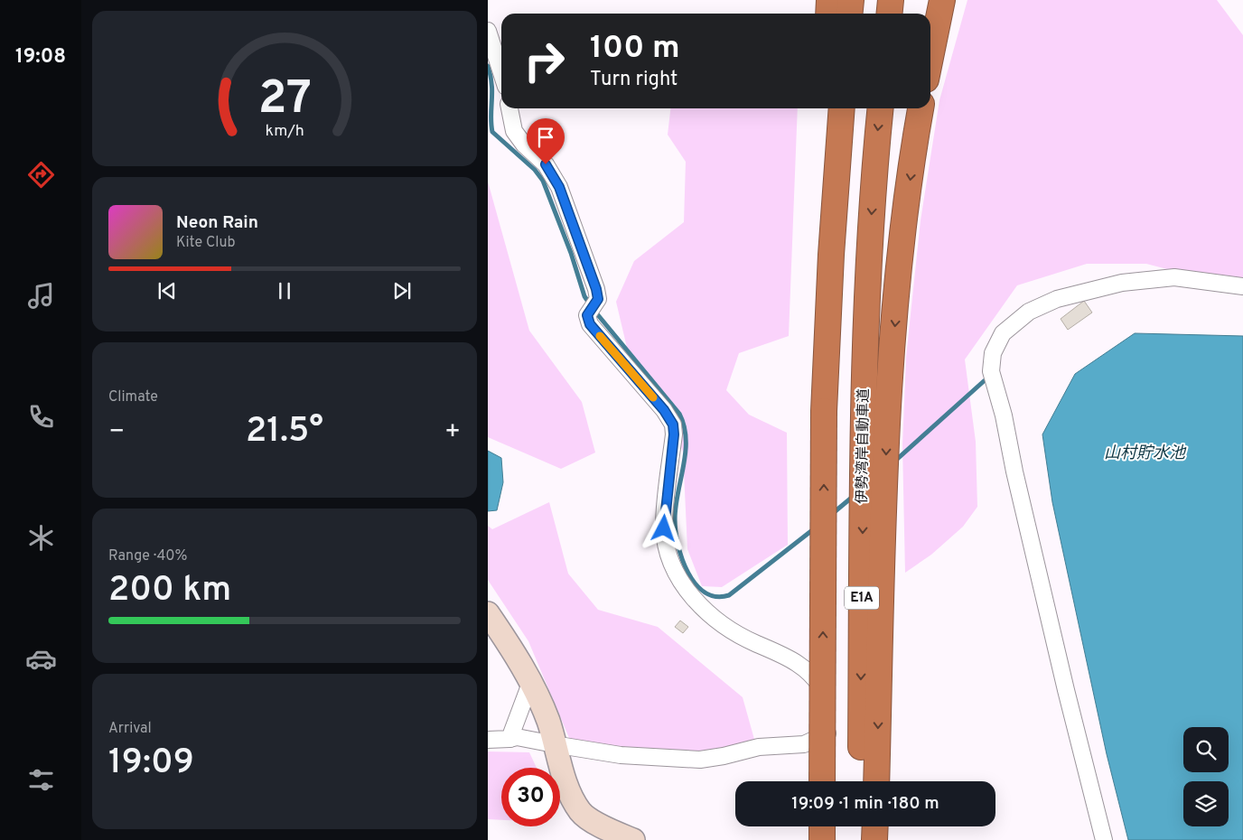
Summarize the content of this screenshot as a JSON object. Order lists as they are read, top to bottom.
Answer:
{
  "streets": {
    "highway": ["伊勢湾岸自動車道", "E1A"]
  },
  "crossings": [
    ["伊勢湾岸自動車道", "E1A"]
  ],
  "water": ["山村貯水池"],
  "page": {
    "tabs": "19:08",
    "turn": ["100 m", "Turn right"],
    "song": ["Neon Rain", "Kite Club"],
    "tile": [
      "Climate",
      ["Range · 40%", "200 km"],
      ["Arrival", "19:09"]
    ],
    "heat": ["−", "21.5°", "+"],
    "limit": "30",
    "trip": "19:09 · 1 min · 180 m",
    "gauge": ["27", "km/h"]
  }
}
